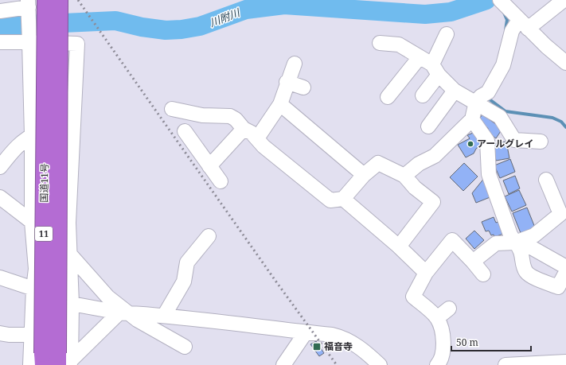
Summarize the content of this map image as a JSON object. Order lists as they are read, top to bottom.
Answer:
{
  "streets": {
    "highway": ["国道11号", "11"]
  },
  "crossings": [
    ["国道11号", "11"]
  ],
  "water": ["川附川"],
  "places": {
    "other": ["アールグレイ"],
    "transit": ["福音寺"]
  },
  "scale_bar": "50 m"
}
